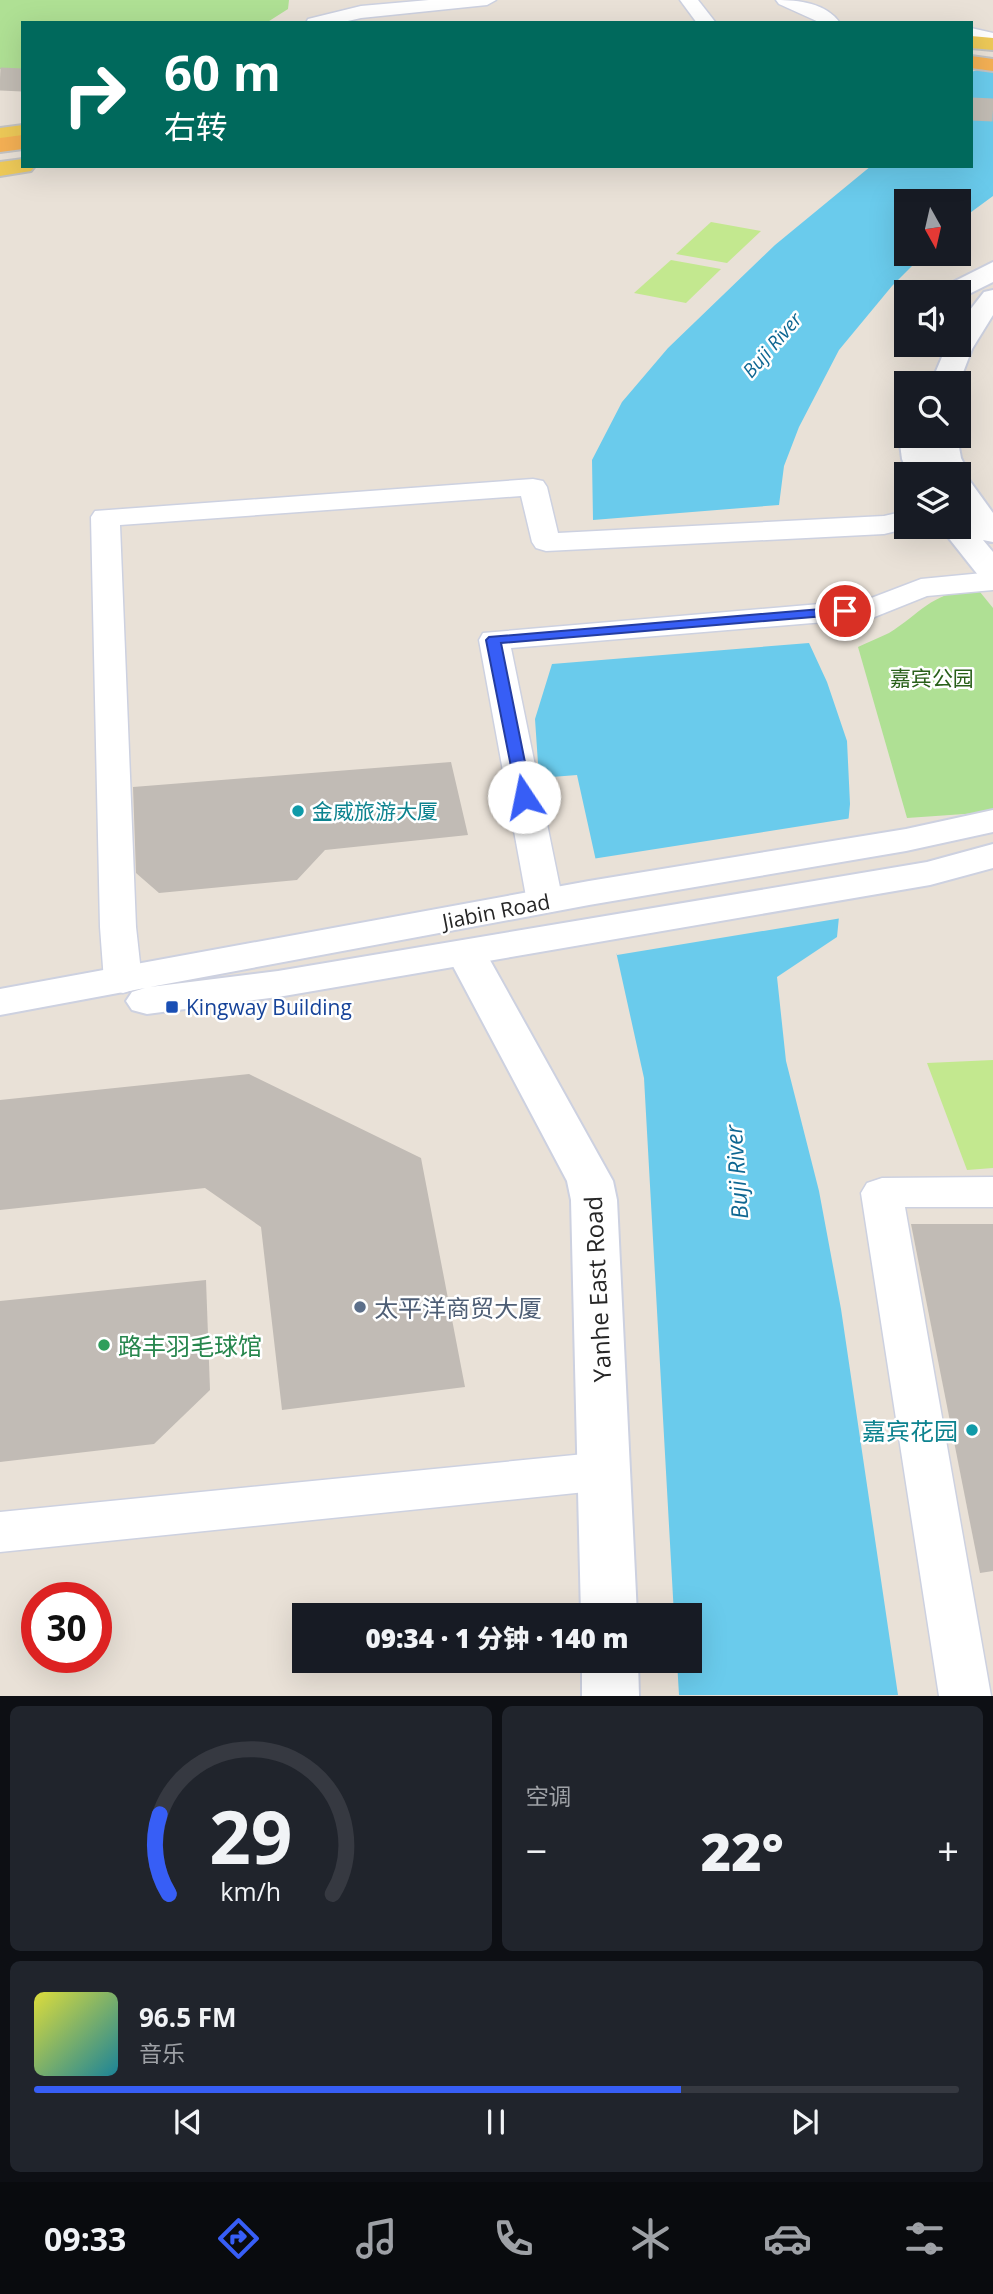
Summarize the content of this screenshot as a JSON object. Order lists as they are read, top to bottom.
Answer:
{
  "streets": {
    "main road": ["Jiabin Road", "Yanhe East Road"]
  },
  "crossings": [
    ["Jiabin Road", "Yanhe East Road"]
  ],
  "water": ["Buji River"],
  "parks": ["嘉宾公园"],
  "places": {
    "other": [
      "金威旅游大厦",
      "太平洋商贸大厦",
      "路丰羽毛球馆",
      "嘉宾花园"
    ],
    "transit": ["Kingway Building"]
  },
  "north": "bottom",
  "page": {
    "turn": ["60 m", "右转"],
    "limit": "30",
    "trip": "09:34 · 1 分钟 · 140 m",
    "tile": "空调",
    "heat": ["−", "22°", "+"],
    "song": ["96.5 FM", "音乐"],
    "tabs": "09:33",
    "gauge": ["29", "km/h"]
  }
}
